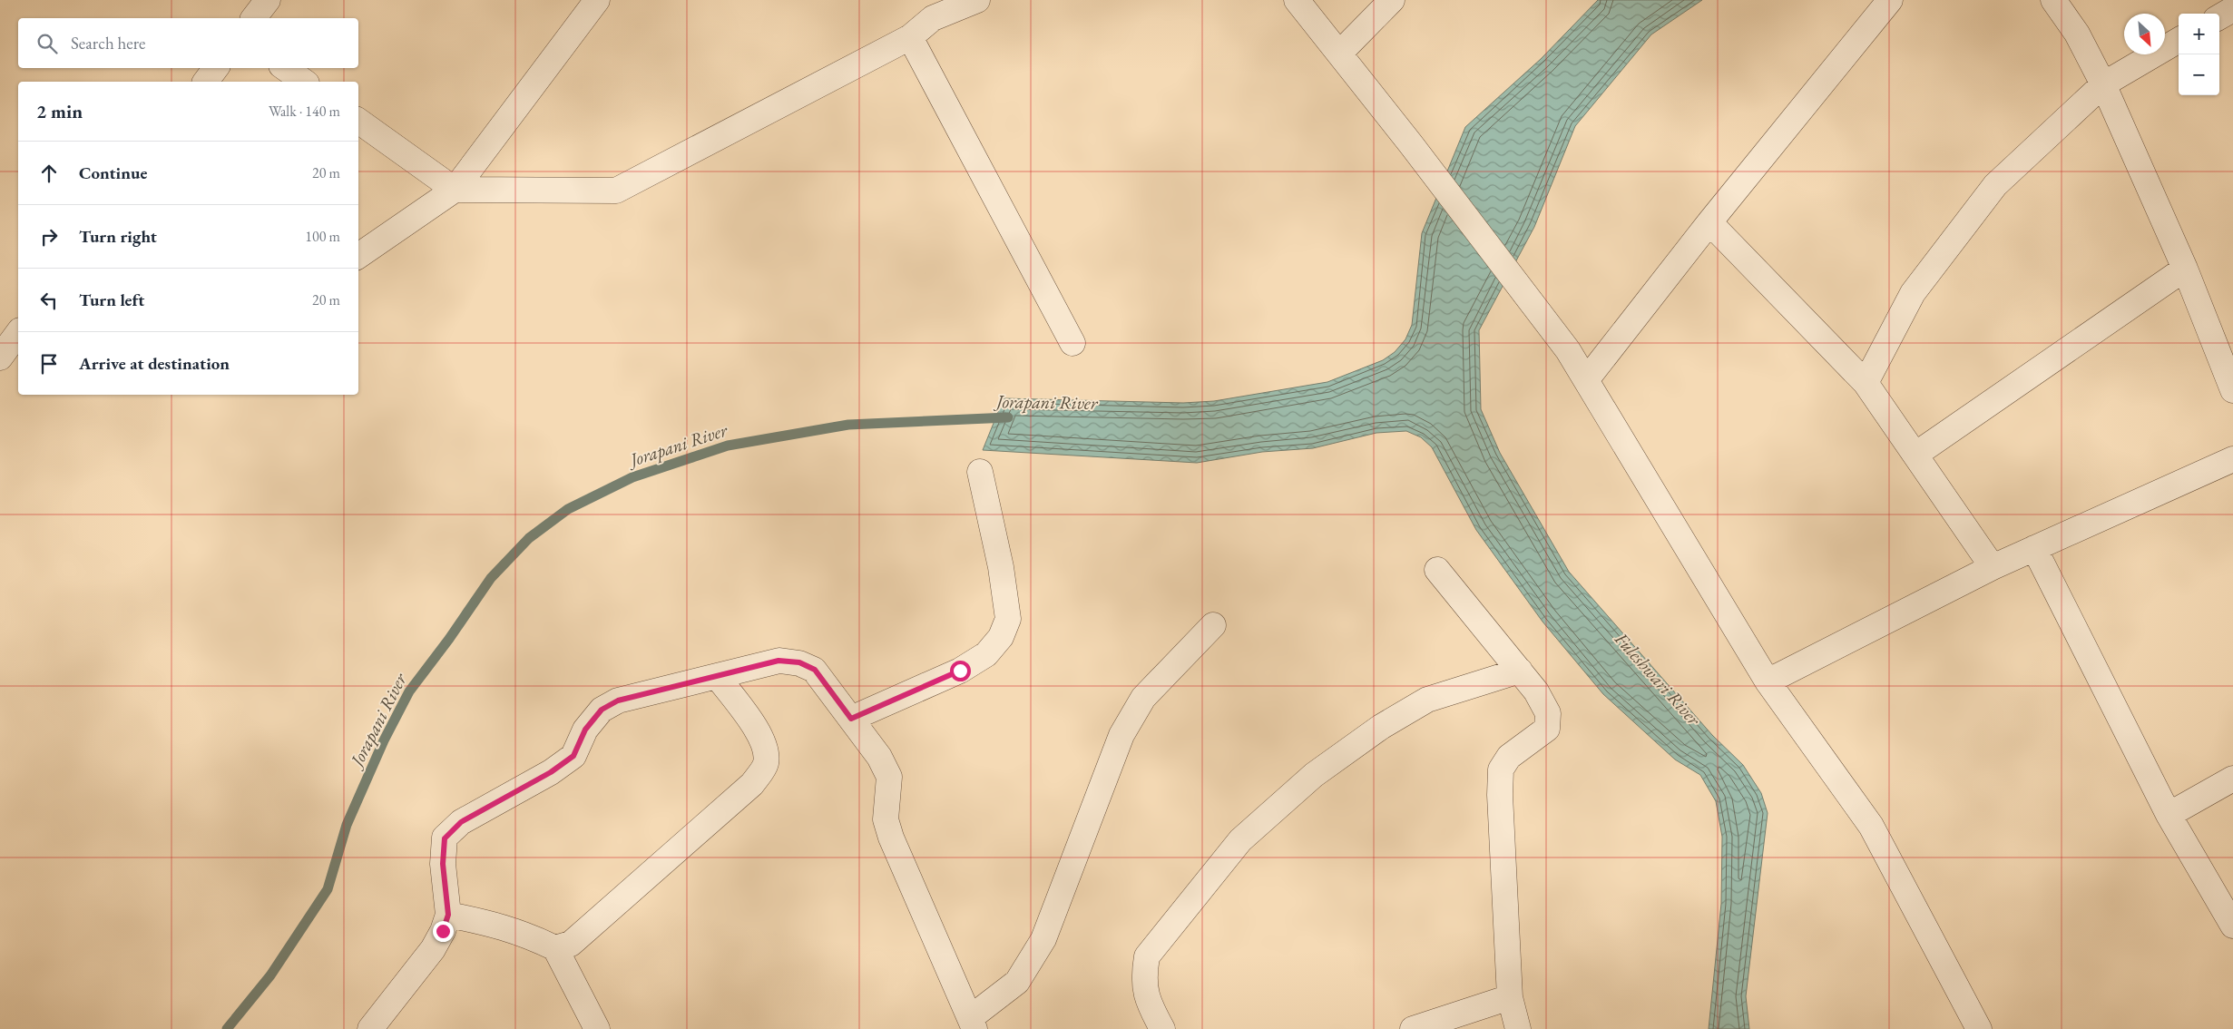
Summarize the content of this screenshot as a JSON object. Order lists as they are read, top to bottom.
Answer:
{
  "water": ["Jorapani River", "Fuleshwari River"],
  "north": "bottom right",
  "page": {
    "map_buttons": ["+", "−"],
    "search": "Search here",
    "heading": ["2 min", "Walk · 140 m"],
    "list": [
      ["Continue", "20 m"],
      ["Turn right", "100 m"],
      ["Turn left", "20 m"],
      "Arrive at destination"
    ]
  }
}
